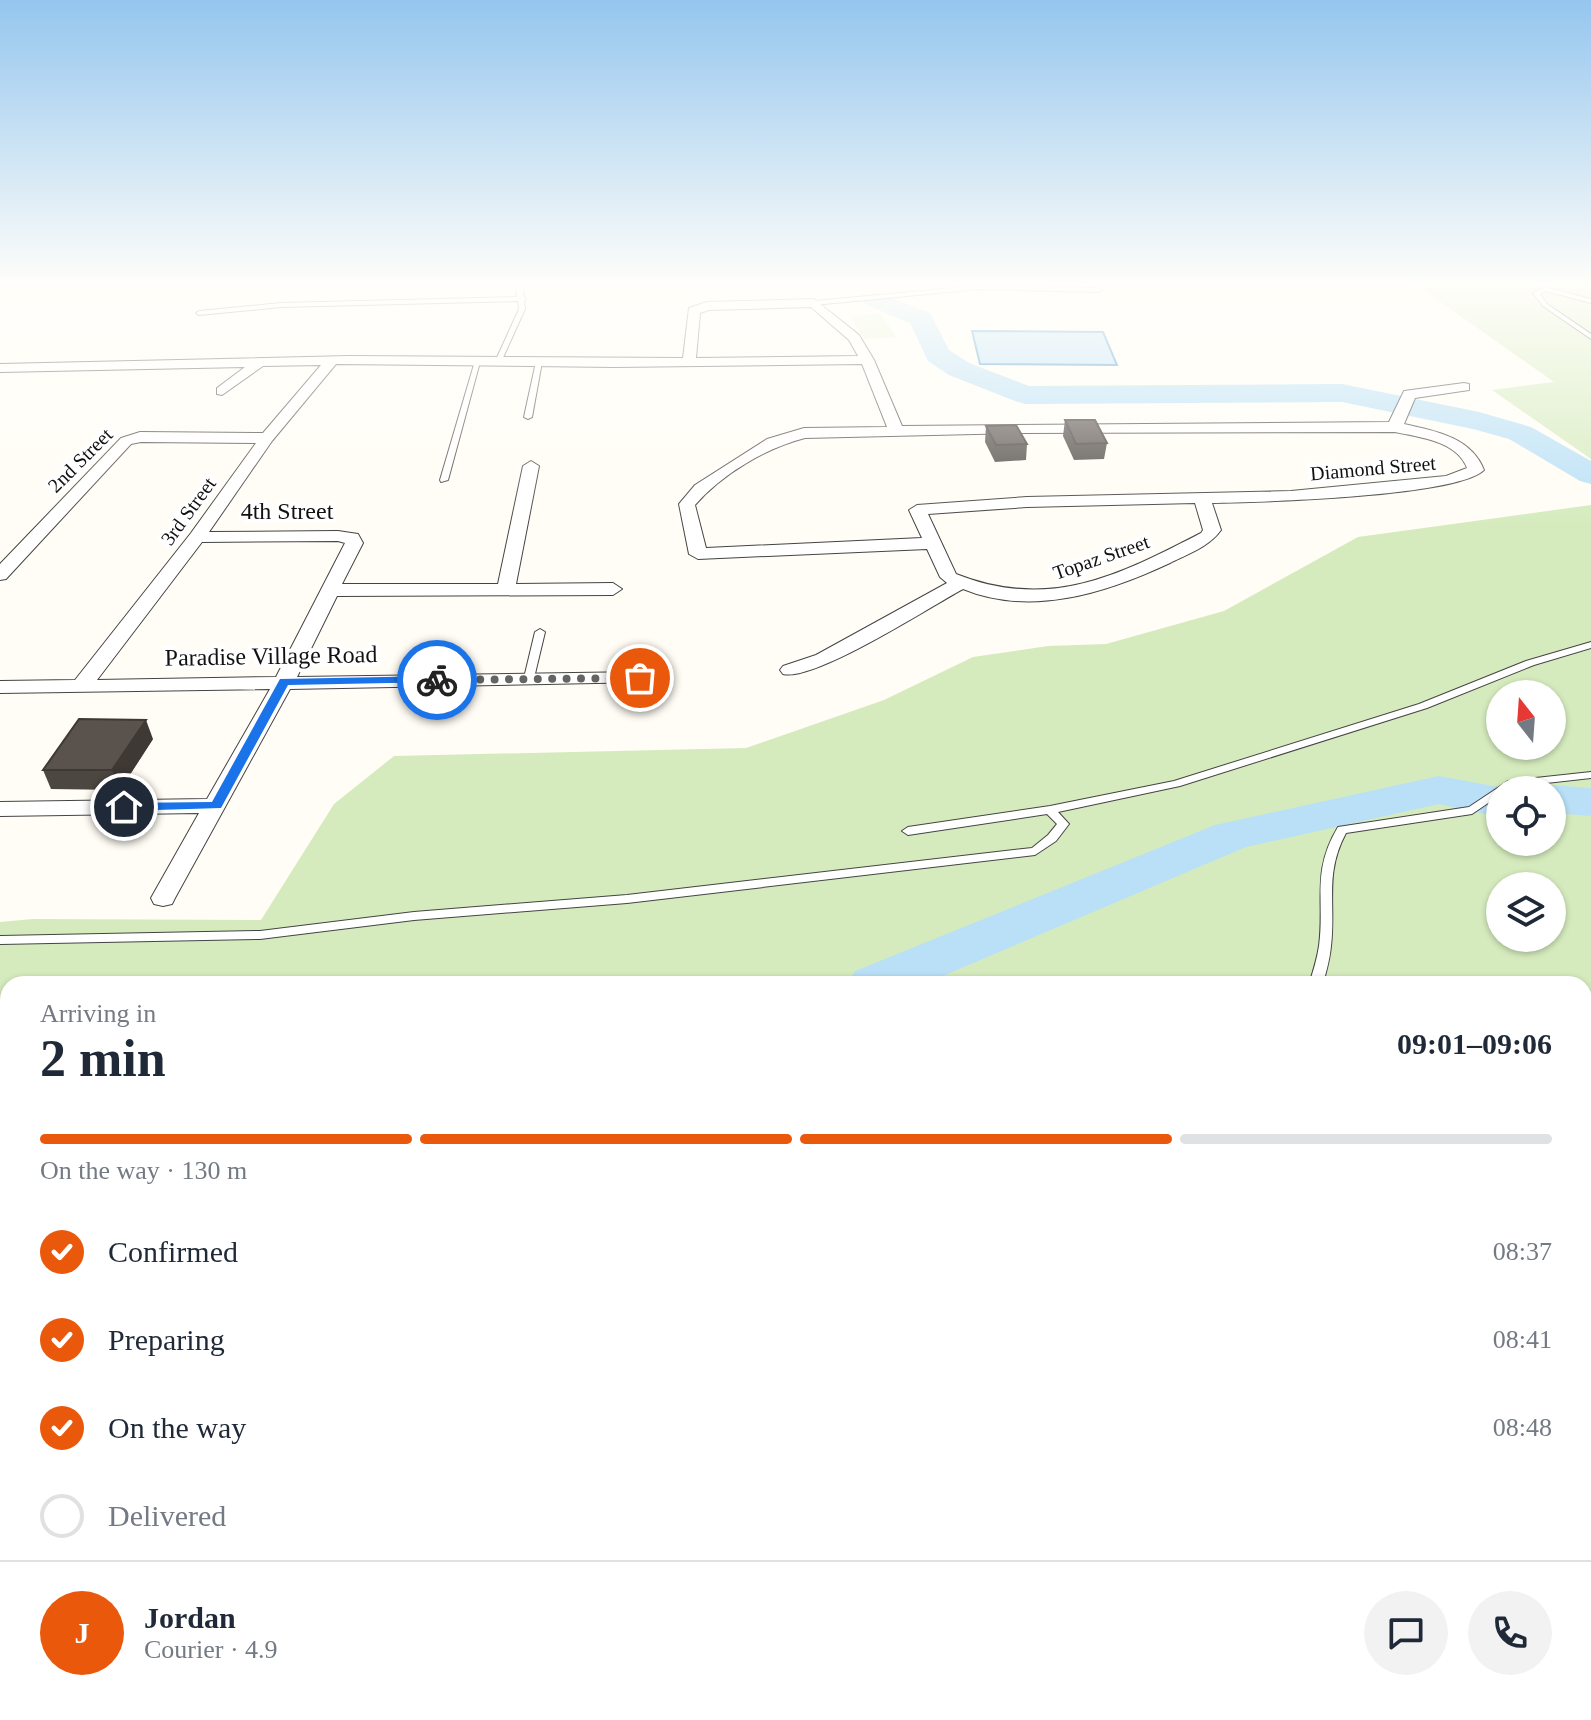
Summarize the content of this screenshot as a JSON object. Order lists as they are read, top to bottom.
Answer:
{
  "streets": {
    "street": [
      "2nd Street",
      "Diamond Street",
      "3rd Street",
      "4th Street",
      "Topaz Street",
      "Paradise Village Road"
    ]
  },
  "crossings": [
    ["2nd Street", "3rd Street"],
    ["Diamond Street", "Topaz Street"],
    ["3rd Street", "4th Street"],
    ["3rd Street", "Paradise Village Road"],
    ["4th Street", "Paradise Village Road"]
  ],
  "north": "top",
  "page": {
    "heading": ["2 min", "Arriving in", "09:01–09:06"],
    "panel": ["Jordan", "Courier · 4.9"],
    "bar": "On the way · 130 m",
    "list": [
      ["Confirmed", "08:37"],
      ["Preparing", "08:41"],
      ["On the way", "08:48"],
      "Delivered"
    ],
    "round": "J"
  }
}
